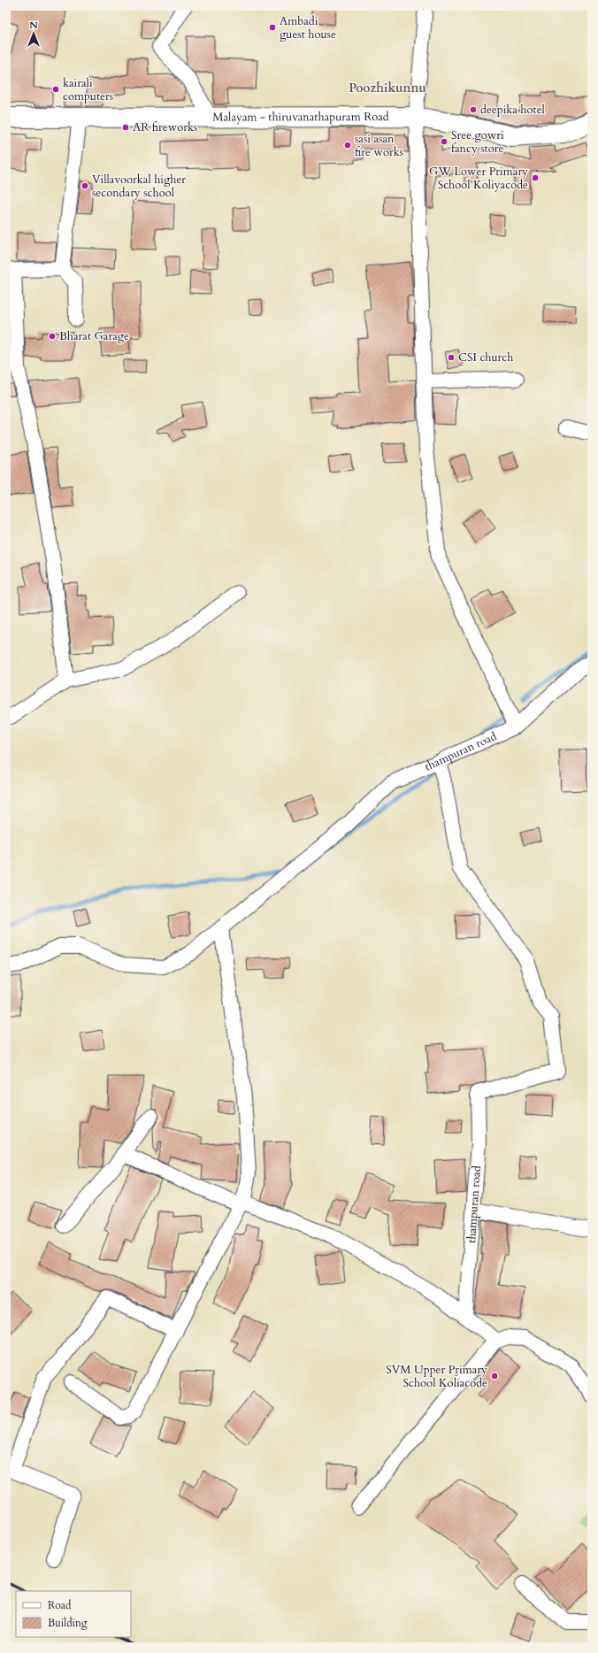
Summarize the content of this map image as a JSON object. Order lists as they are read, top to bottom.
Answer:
{
  "streets": {
    "main road": ["Malayam - thiruvanathapuram Road"],
    "street": ["thampuran road"]
  },
  "districts": ["Poozhikunnu"],
  "places": [
    "Ambadi guest house",
    "kairali computers",
    "deepika hotel",
    "AR fireworks",
    "Sree gowri fancy store",
    "sasi asan fire works",
    "GW Lower Primary School Koliyacode",
    "Villavoorkal higher secondary school",
    "Bharat Garage",
    "CSI church",
    "SVM Upper Primary School Koliacode"
  ],
  "legend": ["Road", "Building"],
  "north": "top"
}
